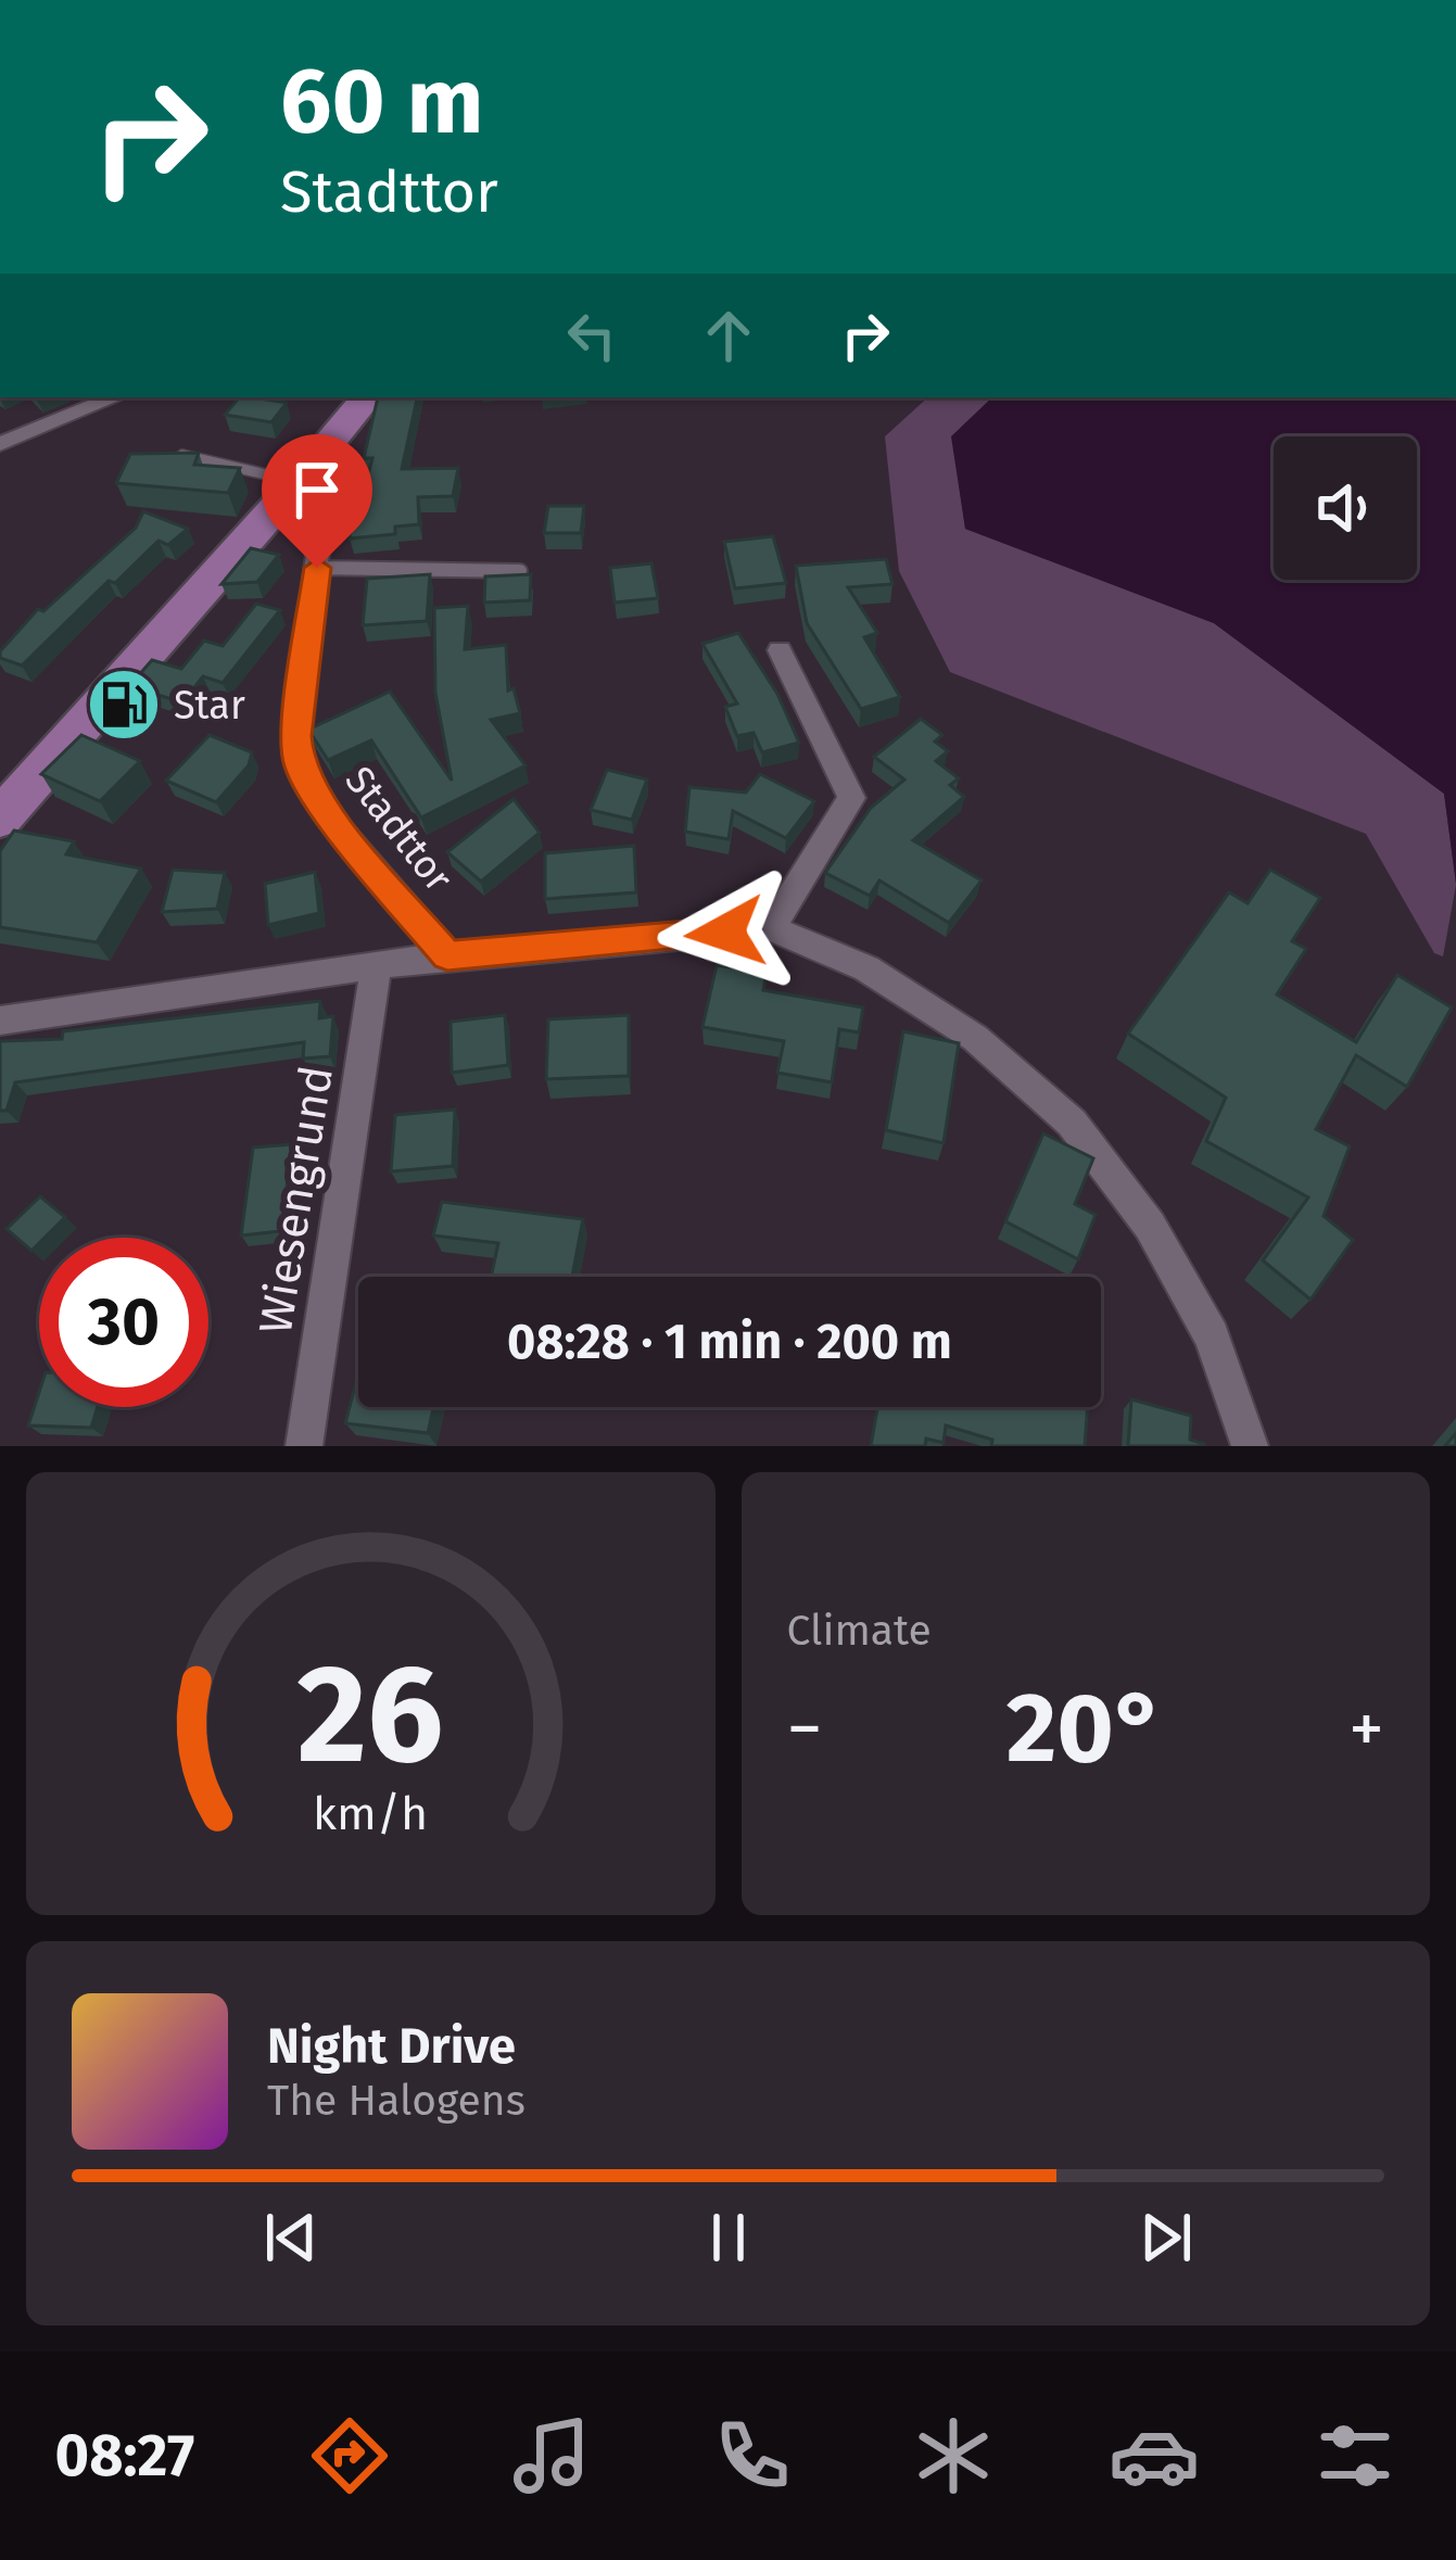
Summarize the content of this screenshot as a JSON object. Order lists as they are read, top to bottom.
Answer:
{
  "streets": {
    "street": ["Stadttor", "Wiesengrund"]
  },
  "places": {
    "fuel station": ["Star"]
  },
  "page": {
    "turn": ["60 m", "Stadttor"],
    "limit": "30",
    "trip": "08:28 · 1 min · 200 m",
    "tile": "Climate",
    "heat": ["−", "20°", "+"],
    "song": ["Night Drive", "The Halogens"],
    "tabs": "08:27",
    "gauge": ["26", "km/h"]
  }
}
